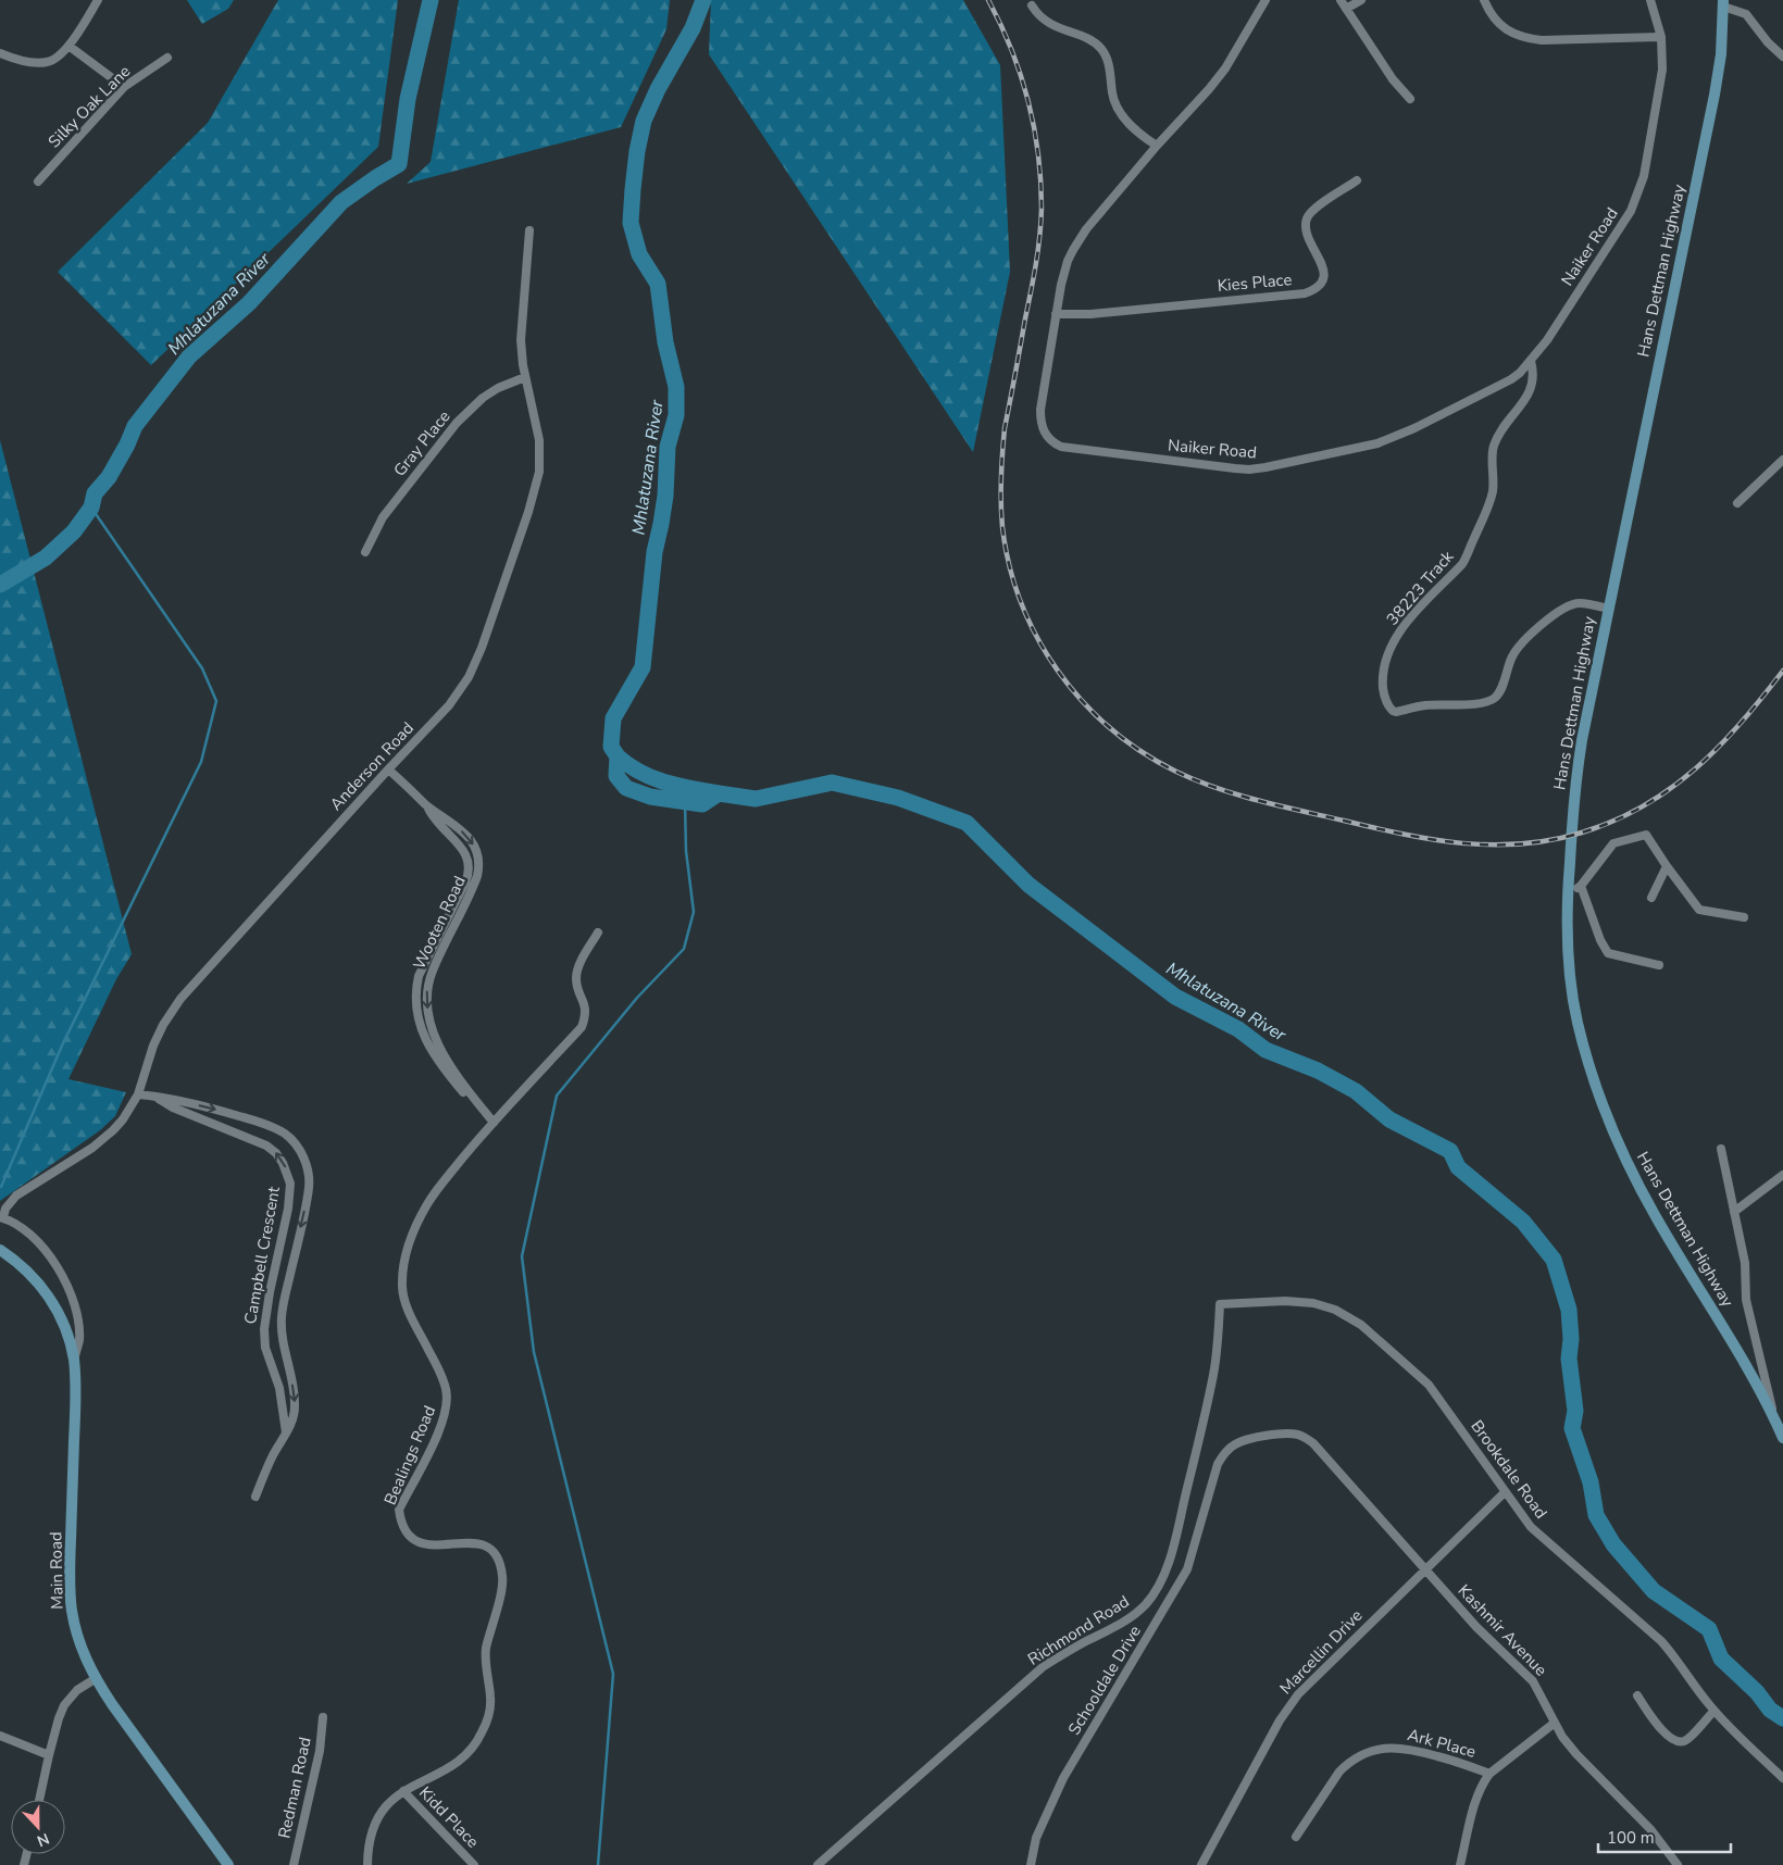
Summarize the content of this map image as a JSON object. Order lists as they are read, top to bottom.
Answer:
{
  "streets": {
    "street": [
      "Silky Oak Lane",
      "Naiker Road",
      "Hans Dettman Highway",
      "Kies Place",
      "Gray Place",
      "38223 Track",
      "Anderson Road",
      "Wooten Road",
      "Campbell Crescent",
      "Bealings Road",
      "Brookdale Road",
      "Main Road",
      "Richmond Road",
      "Kashmir Avenue",
      "Marcellin Drive",
      "Schooldale Drive",
      "Ark Place",
      "Redman Road",
      "Kidd Place"
    ]
  },
  "crossings": [
    ["Naiker Road", "Kies Place"],
    ["Naiker Road", "38223 Track"],
    ["Hans Dettman Highway", "38223 Track"],
    ["Gray Place", "Anderson Road"],
    ["Anderson Road", "Wooten Road"],
    ["Anderson Road", "Campbell Crescent"],
    ["Anderson Road", "Main Road"],
    ["Wooten Road", "Bealings Road"],
    ["Bealings Road", "Kidd Place"],
    ["Brookdale Road", "Richmond Road"],
    ["Brookdale Road", "Marcellin Drive"],
    ["Kashmir Avenue", "Marcellin Drive"],
    ["Kashmir Avenue", "Schooldale Drive"],
    ["Marcellin Drive", "Schooldale Drive"]
  ],
  "water": ["Mhlatuzana River"],
  "scale_bar": "100 m",
  "north": "bottom"
}
